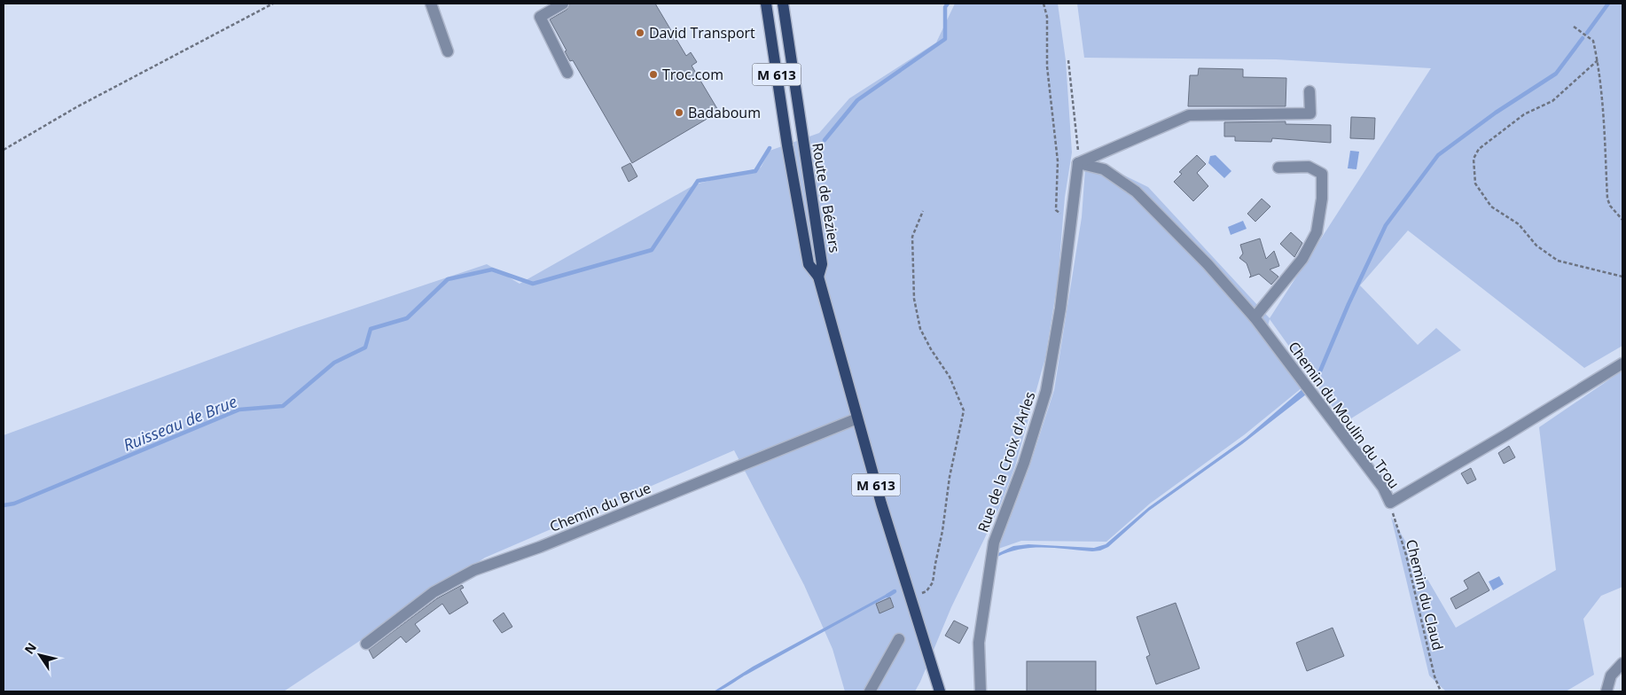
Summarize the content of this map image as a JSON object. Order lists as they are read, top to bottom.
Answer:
{
  "streets": {
    "main road": ["M 613", "Route de Béziers"],
    "street": ["Chemin du Moulin du Trou", "Rue de la Croix d'Arles", "Chemin du Brue"],
    "path": ["Chemin du Claud"]
  },
  "crossings": [
    ["M 613", "Route de Béziers"],
    ["M 613", "Chemin du Brue"],
    ["Chemin du Moulin du Trou", "Rue de la Croix d'Arles"],
    ["Chemin du Moulin du Trou", "Chemin du Claud"]
  ],
  "water": ["Ruisseau de Brue"],
  "places": ["David Transport", "Troc.com", "Badaboum"],
  "north": "top left"
}
